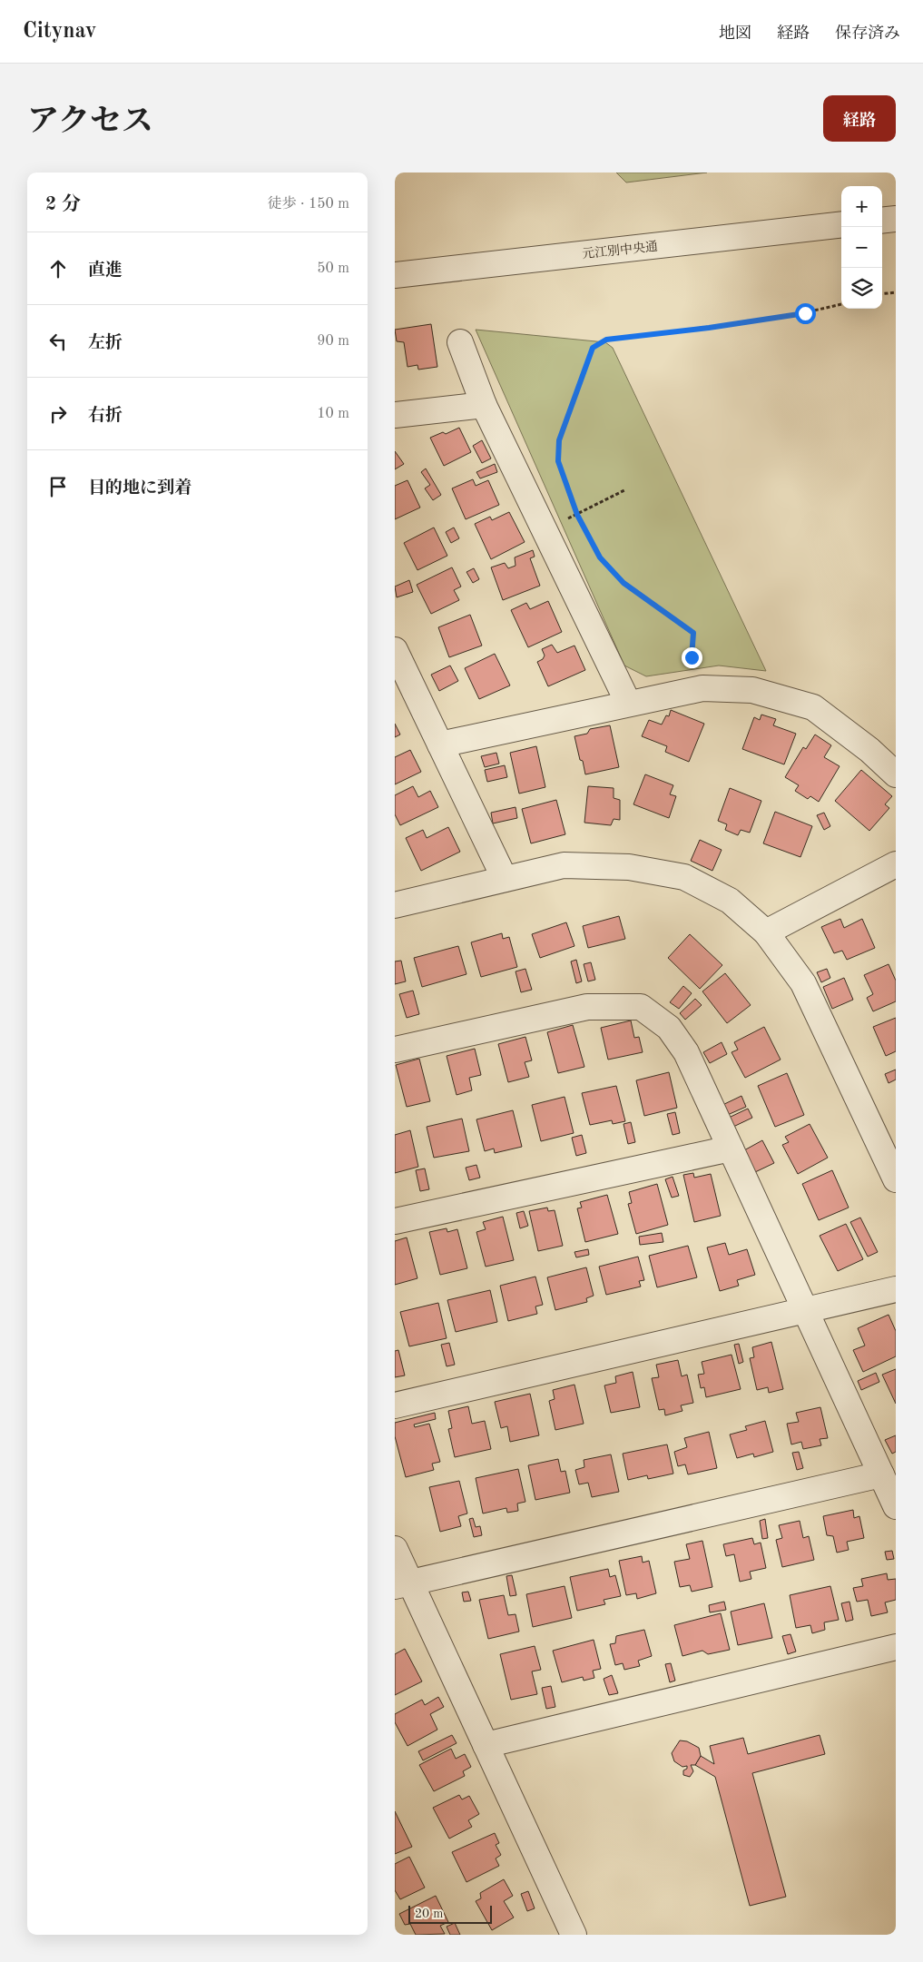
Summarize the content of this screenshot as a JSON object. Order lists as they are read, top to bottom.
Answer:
{
  "streets": {
    "street": ["元江別中央通"]
  },
  "scale_bar": "20 m",
  "page": {
    "header": "Citynav",
    "nav": ["地図", "経路", "保存済み"],
    "title": "アクセス",
    "buttons": "経路",
    "heading": ["2 分", "徒歩 · 150 m"],
    "map_buttons": ["+", "−"],
    "list": [
      ["直進", "50 m"],
      ["左折", "90 m"],
      ["右折", "10 m"],
      "目的地に到着"
    ],
    "scale": "20 m"
  }
}
